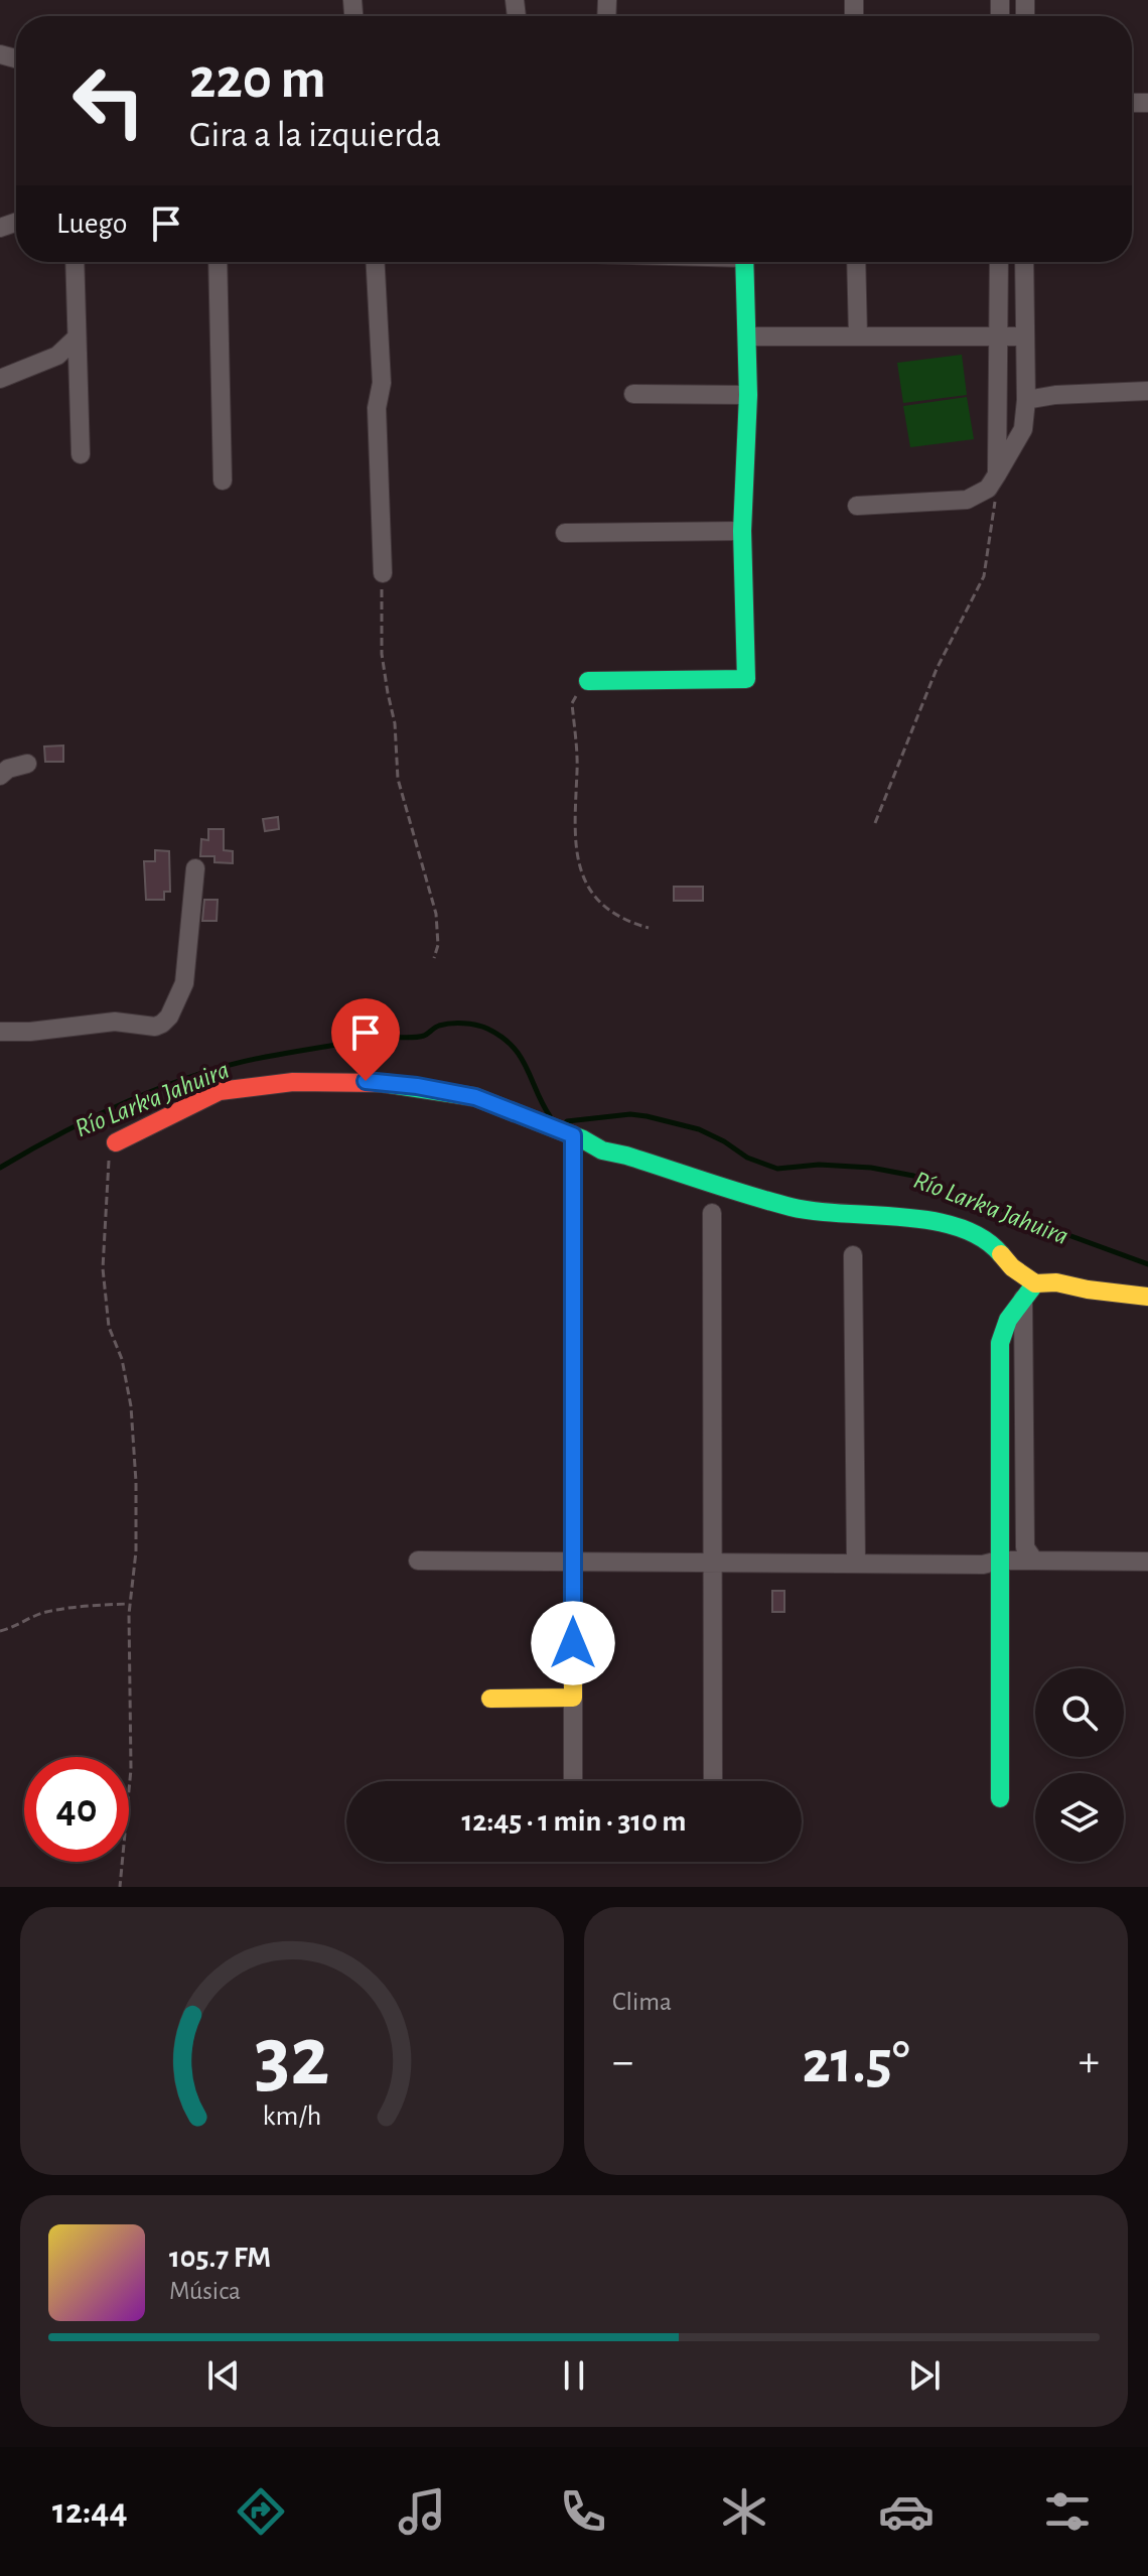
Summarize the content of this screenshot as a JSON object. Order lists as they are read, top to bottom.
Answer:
{
  "water": ["Río Lark’a Jahuira"],
  "page": {
    "turn": ["220 m", "Gira a la izquierda"],
    "then": "Luego",
    "limit": "40",
    "trip": "12:45 · 1 min · 310 m",
    "tile": "Clima",
    "heat": ["−", "21.5°", "+"],
    "song": ["105.7 FM", "Música"],
    "tabs": "12:44",
    "gauge": ["32", "km/h"]
  }
}
